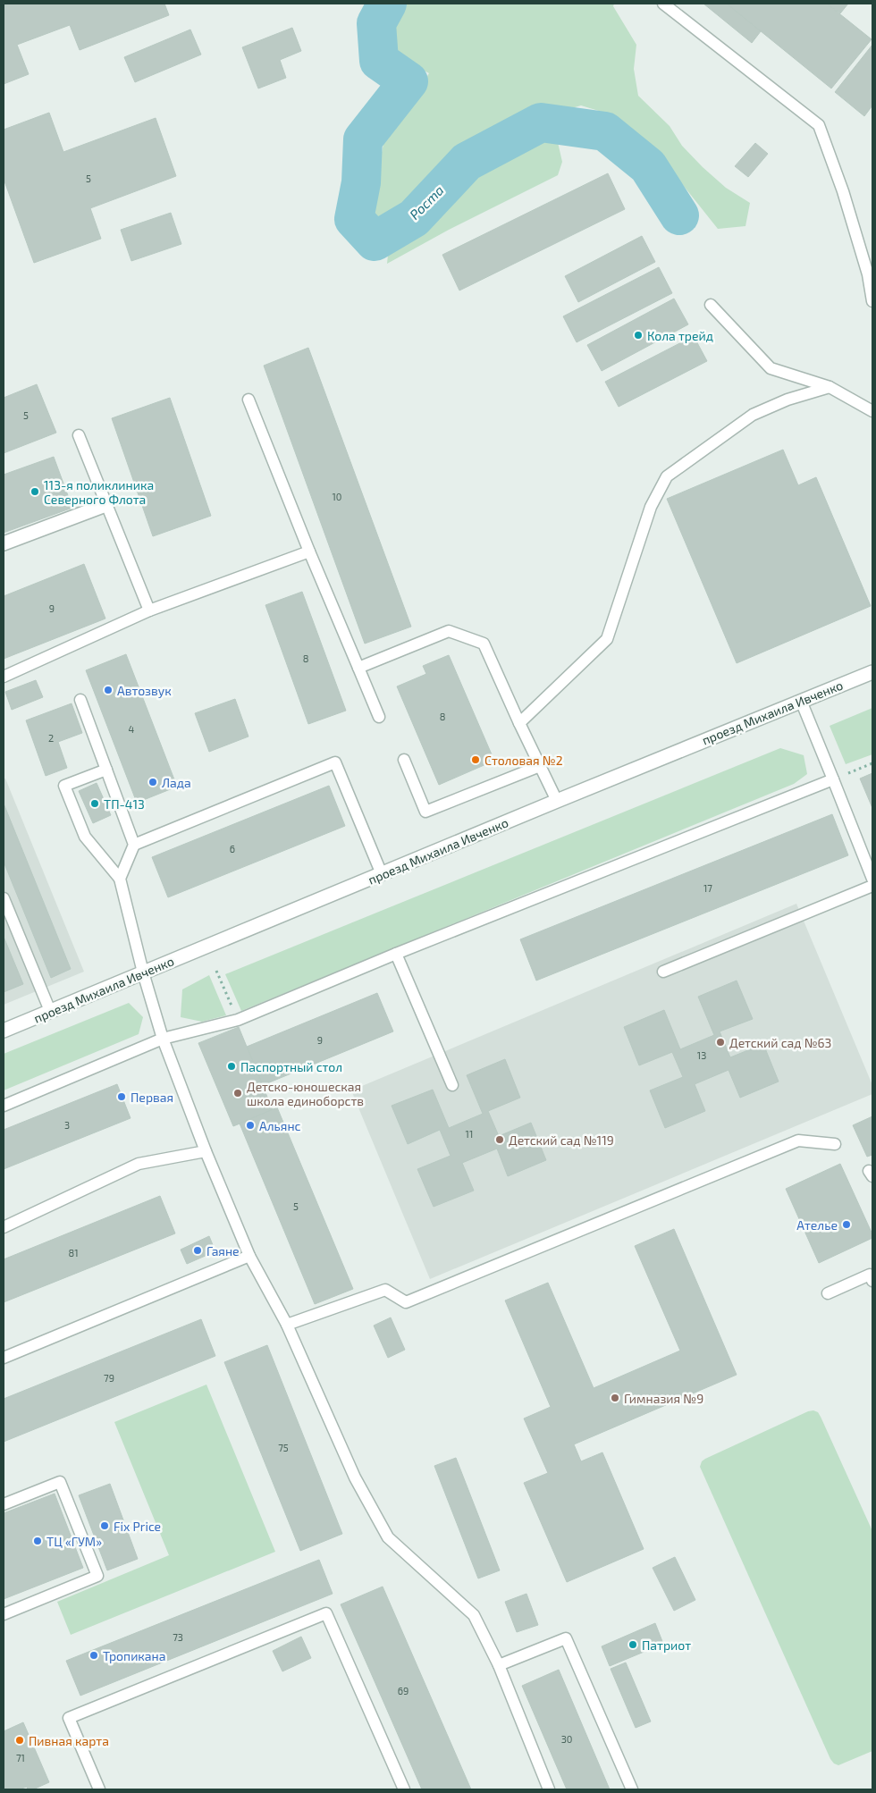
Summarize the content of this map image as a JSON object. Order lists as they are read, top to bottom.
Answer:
{
  "streets": {
    "street": ["проезд Михаила Ивченко"]
  },
  "water": ["Роста"],
  "places": [
    "Кола трейд",
    "113-я поликлиника Северного Флота",
    "Автозвук",
    "Столовая №2",
    "Лада",
    "ТП-413",
    "Детский сад №63",
    "Паспортный стол",
    "Детско-юношеская школа единоборств",
    "Первая",
    "Альянс",
    "Детский сад №119",
    "Ателье",
    "Гаяне",
    "Гимназия №9",
    "Fix Price",
    "ТЦ «ГУМ»",
    "Патриот",
    "Тропикана",
    "Пивная карта"
  ],
  "house_numbers": [
    "5",
    "5",
    "10",
    "9",
    "8",
    "8",
    "4",
    "2",
    "6",
    "17",
    "9",
    "13",
    "3",
    "11",
    "5",
    "81",
    "79",
    "75",
    "73",
    "69",
    "30",
    "71"
  ]
}
